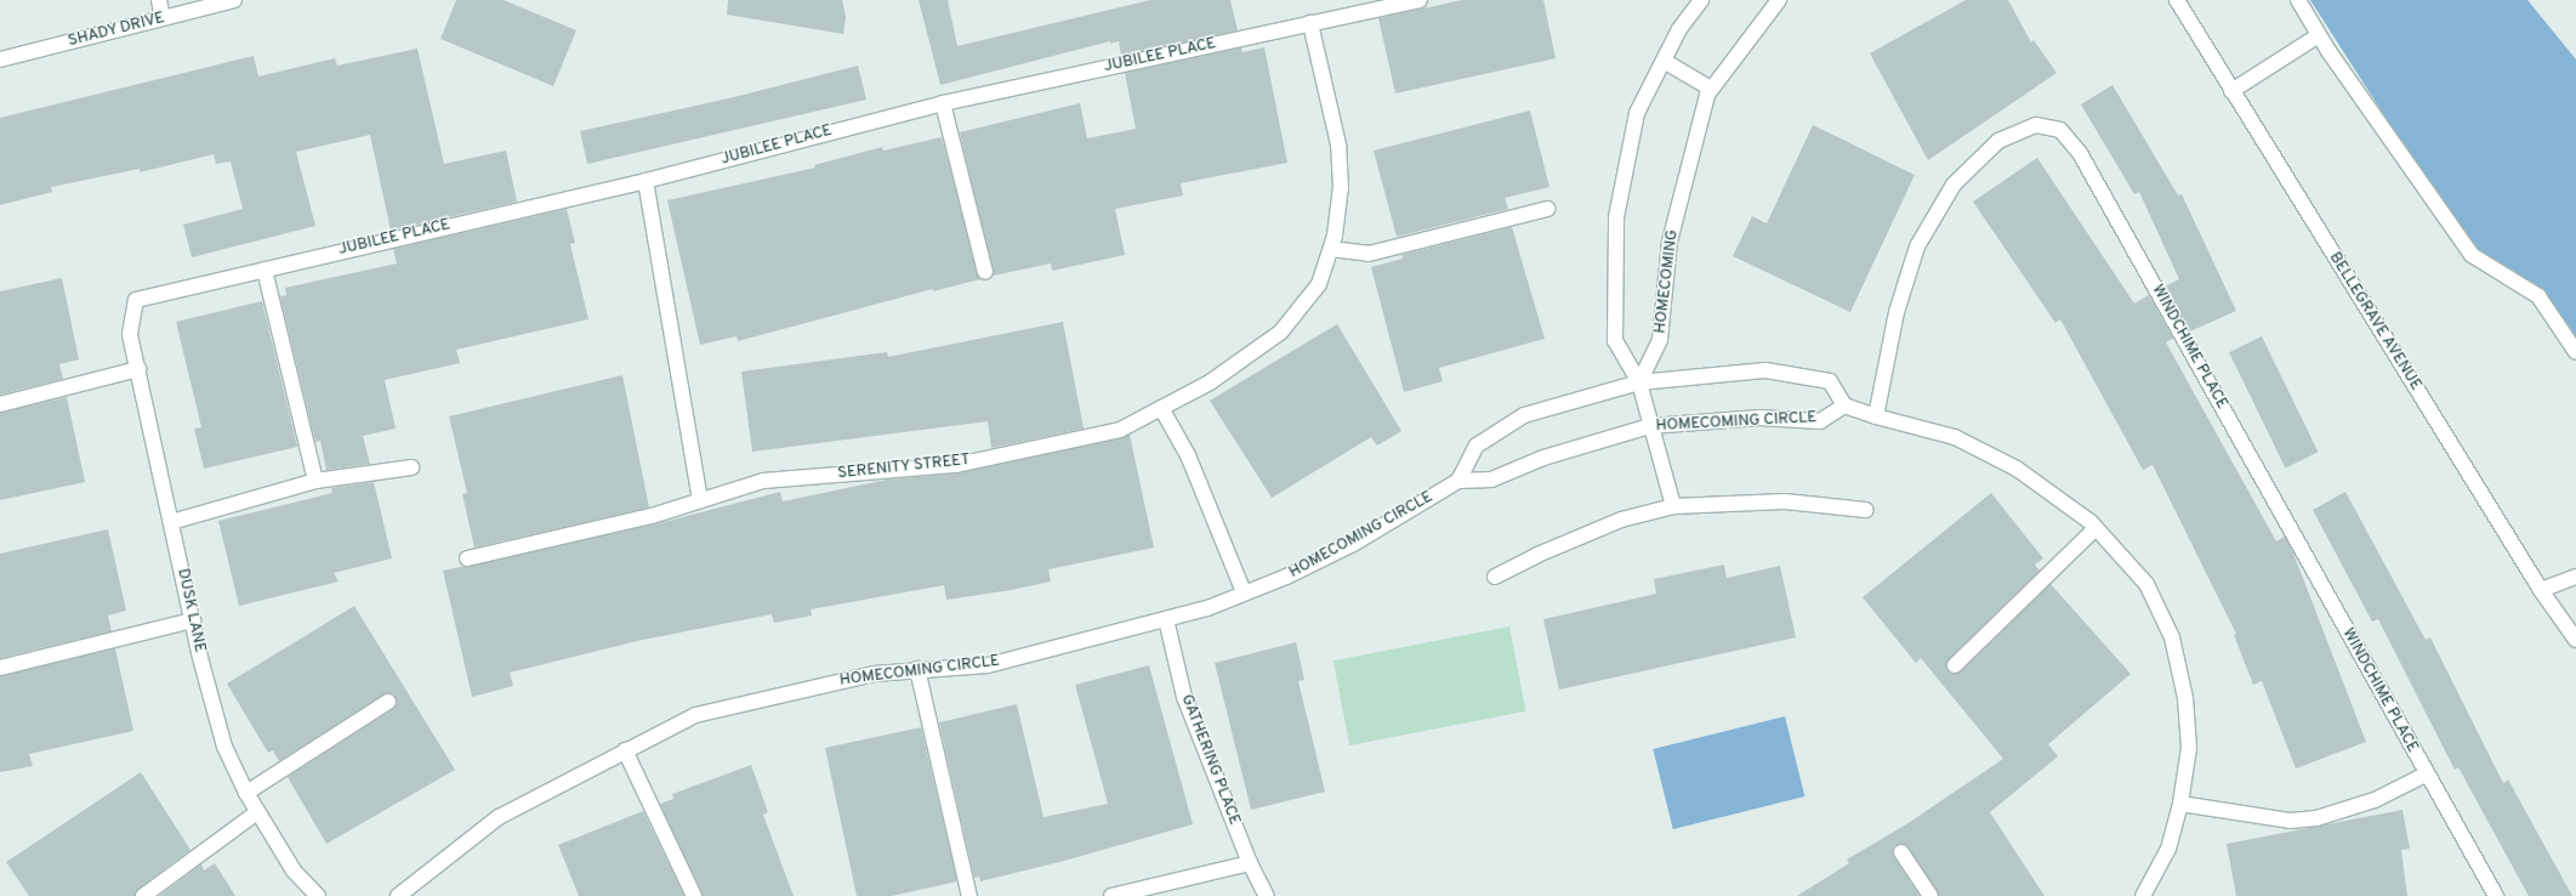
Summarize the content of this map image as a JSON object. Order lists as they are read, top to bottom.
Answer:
{
  "streets": {
    "street": [
      "SHADY DRIVE",
      "JUBILEE PLACE",
      "HOMECOMING",
      "BELLEGRAVE AVENUE",
      "WINDCHIME PLACE",
      "HOMECOMING CIRCLE",
      "SERENITY STREET",
      "DUSK LANE",
      "GATHERING PLACE"
    ]
  },
  "crossings": [
    ["JUBILEE PLACE", "SERENITY STREET"],
    ["JUBILEE PLACE", "DUSK LANE"],
    ["HOMECOMING CIRCLE", "GATHERING PLACE"]
  ]
}
